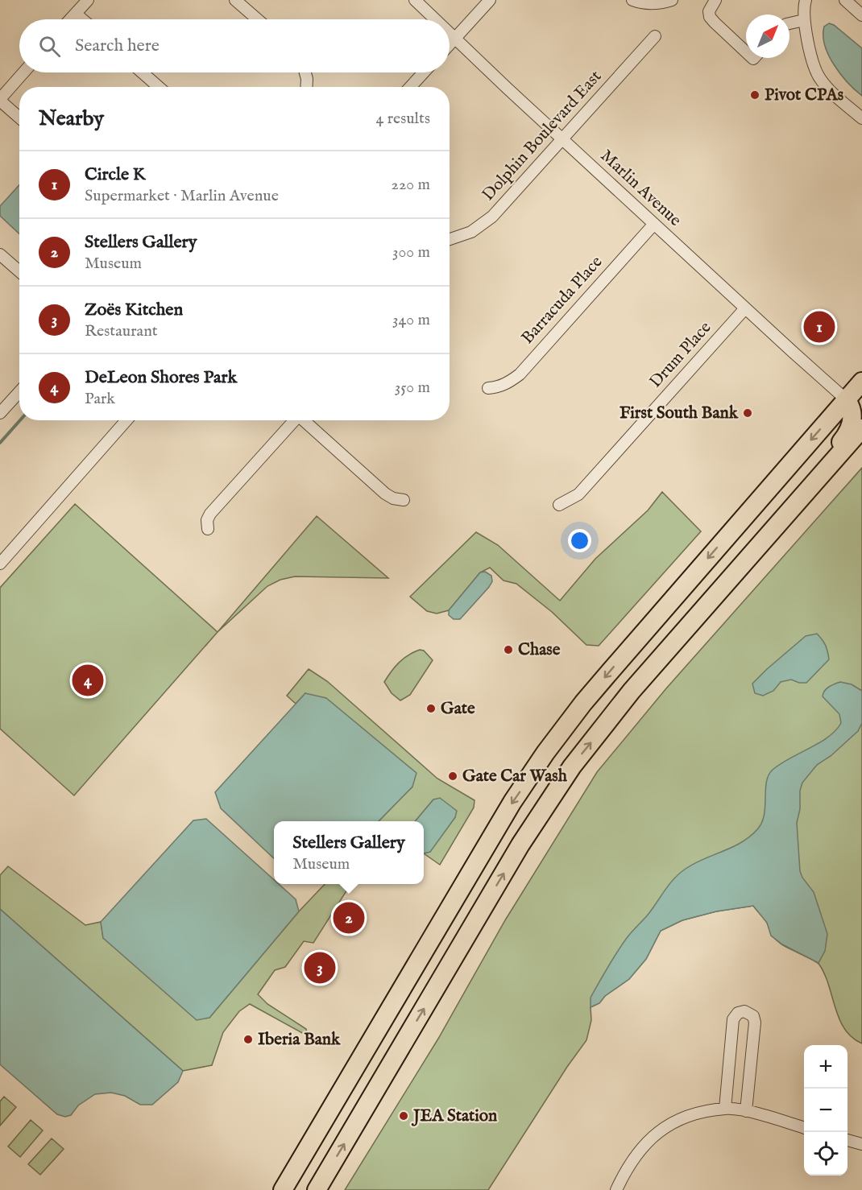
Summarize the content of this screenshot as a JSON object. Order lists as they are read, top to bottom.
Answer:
{
  "streets": {
    "street": [
      "Dolphin Boulevard East",
      "Marlin Avenue",
      "Barracuda Place",
      "Drum Place"
    ]
  },
  "crossings": [
    ["Dolphin Boulevard East", "Marlin Avenue"],
    ["Marlin Avenue", "Barracuda Place"],
    ["Marlin Avenue", "Drum Place"]
  ],
  "places": [
    "Pivot CPAs",
    "First South Bank",
    "Chase",
    "Gate",
    "Gate Car Wash",
    "Iberia Bank",
    "JEA Station"
  ],
  "north": "top right",
  "page": {
    "search": "Search here",
    "heading": ["Nearby", "4 results"],
    "list": [
      {
        "mark": "1",
        "name": "Circle K",
        "note": "Supermarket · Marlin Avenue",
        "value": "220 m"
      },
      {
        "mark": "2",
        "name": "Stellers Gallery",
        "note": "Museum",
        "value": "300 m"
      },
      {
        "mark": "3",
        "name": "Zoës Kitchen",
        "note": "Restaurant",
        "value": "340 m"
      },
      {
        "mark": "4",
        "name": "DeLeon Shores Park",
        "note": "Park",
        "value": "350 m"
      }
    ],
    "pins": [
      "1",
      "4",
      "2",
      "3"
    ],
    "popup": ["Stellers Gallery", "Museum"],
    "map_buttons": ["+", "−"]
  }
}
